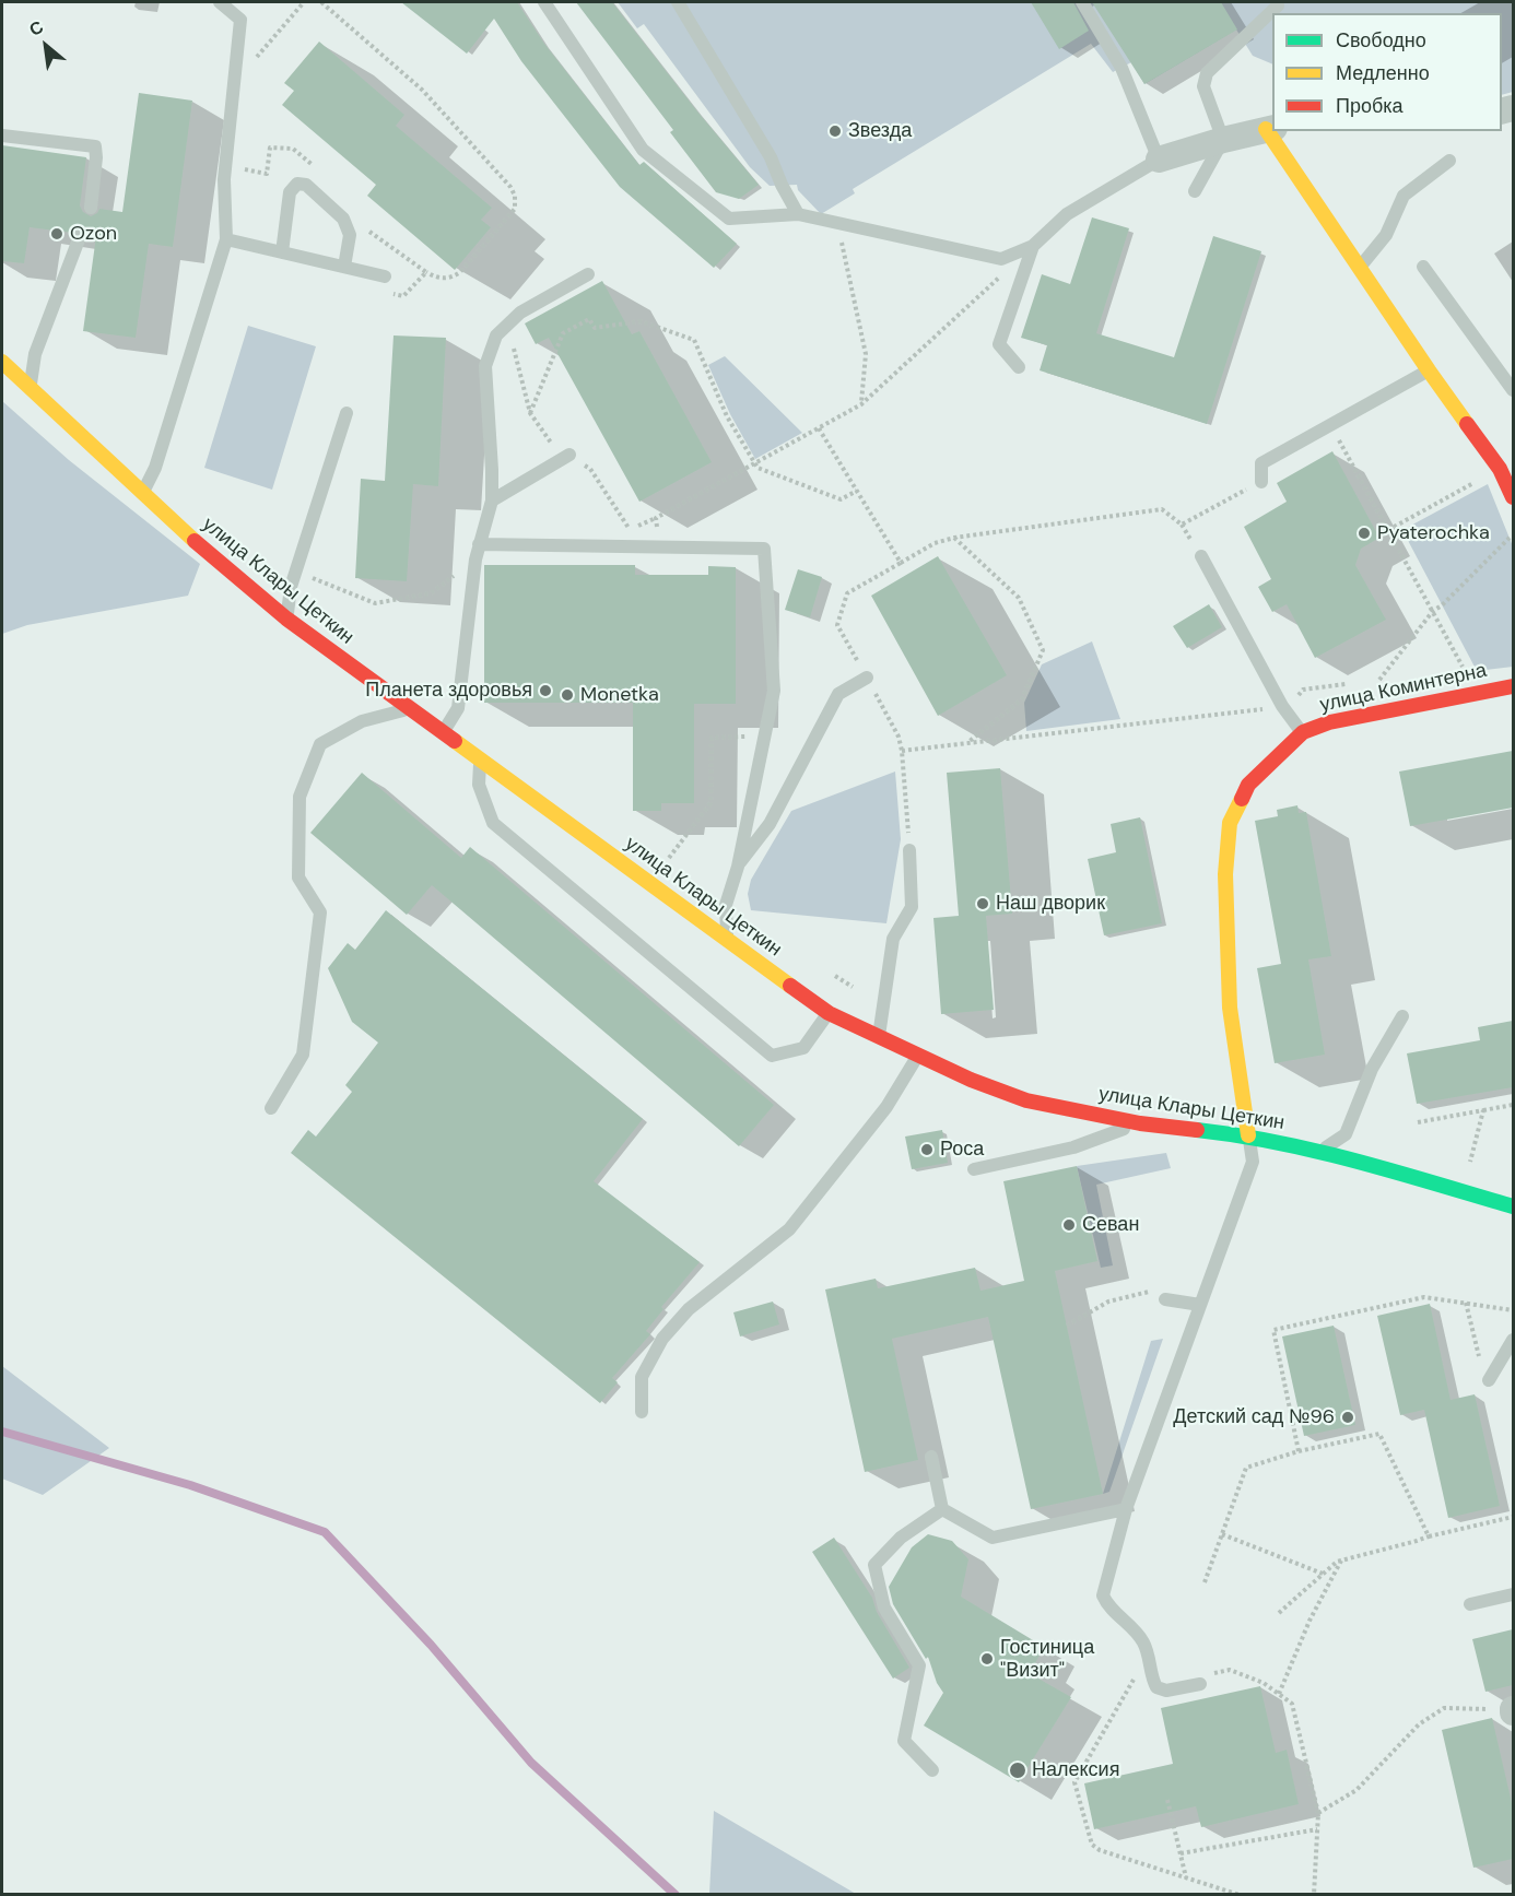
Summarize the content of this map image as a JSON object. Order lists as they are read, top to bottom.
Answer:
{
  "streets": {
    "street": ["улица Клары Цеткин", "улица Коминтерна"]
  },
  "places": [
    "Звезда",
    "Ozon",
    "Pyaterochka",
    "Планета здоровья",
    "Monetka",
    "Наш дворик",
    "Роса",
    "Севан",
    "Детский сад №96",
    "Гостиница \"Визит\"",
    "Налексия"
  ],
  "legend": ["Свободно", "Медленно", "Пробка"],
  "north": "top left"
}
